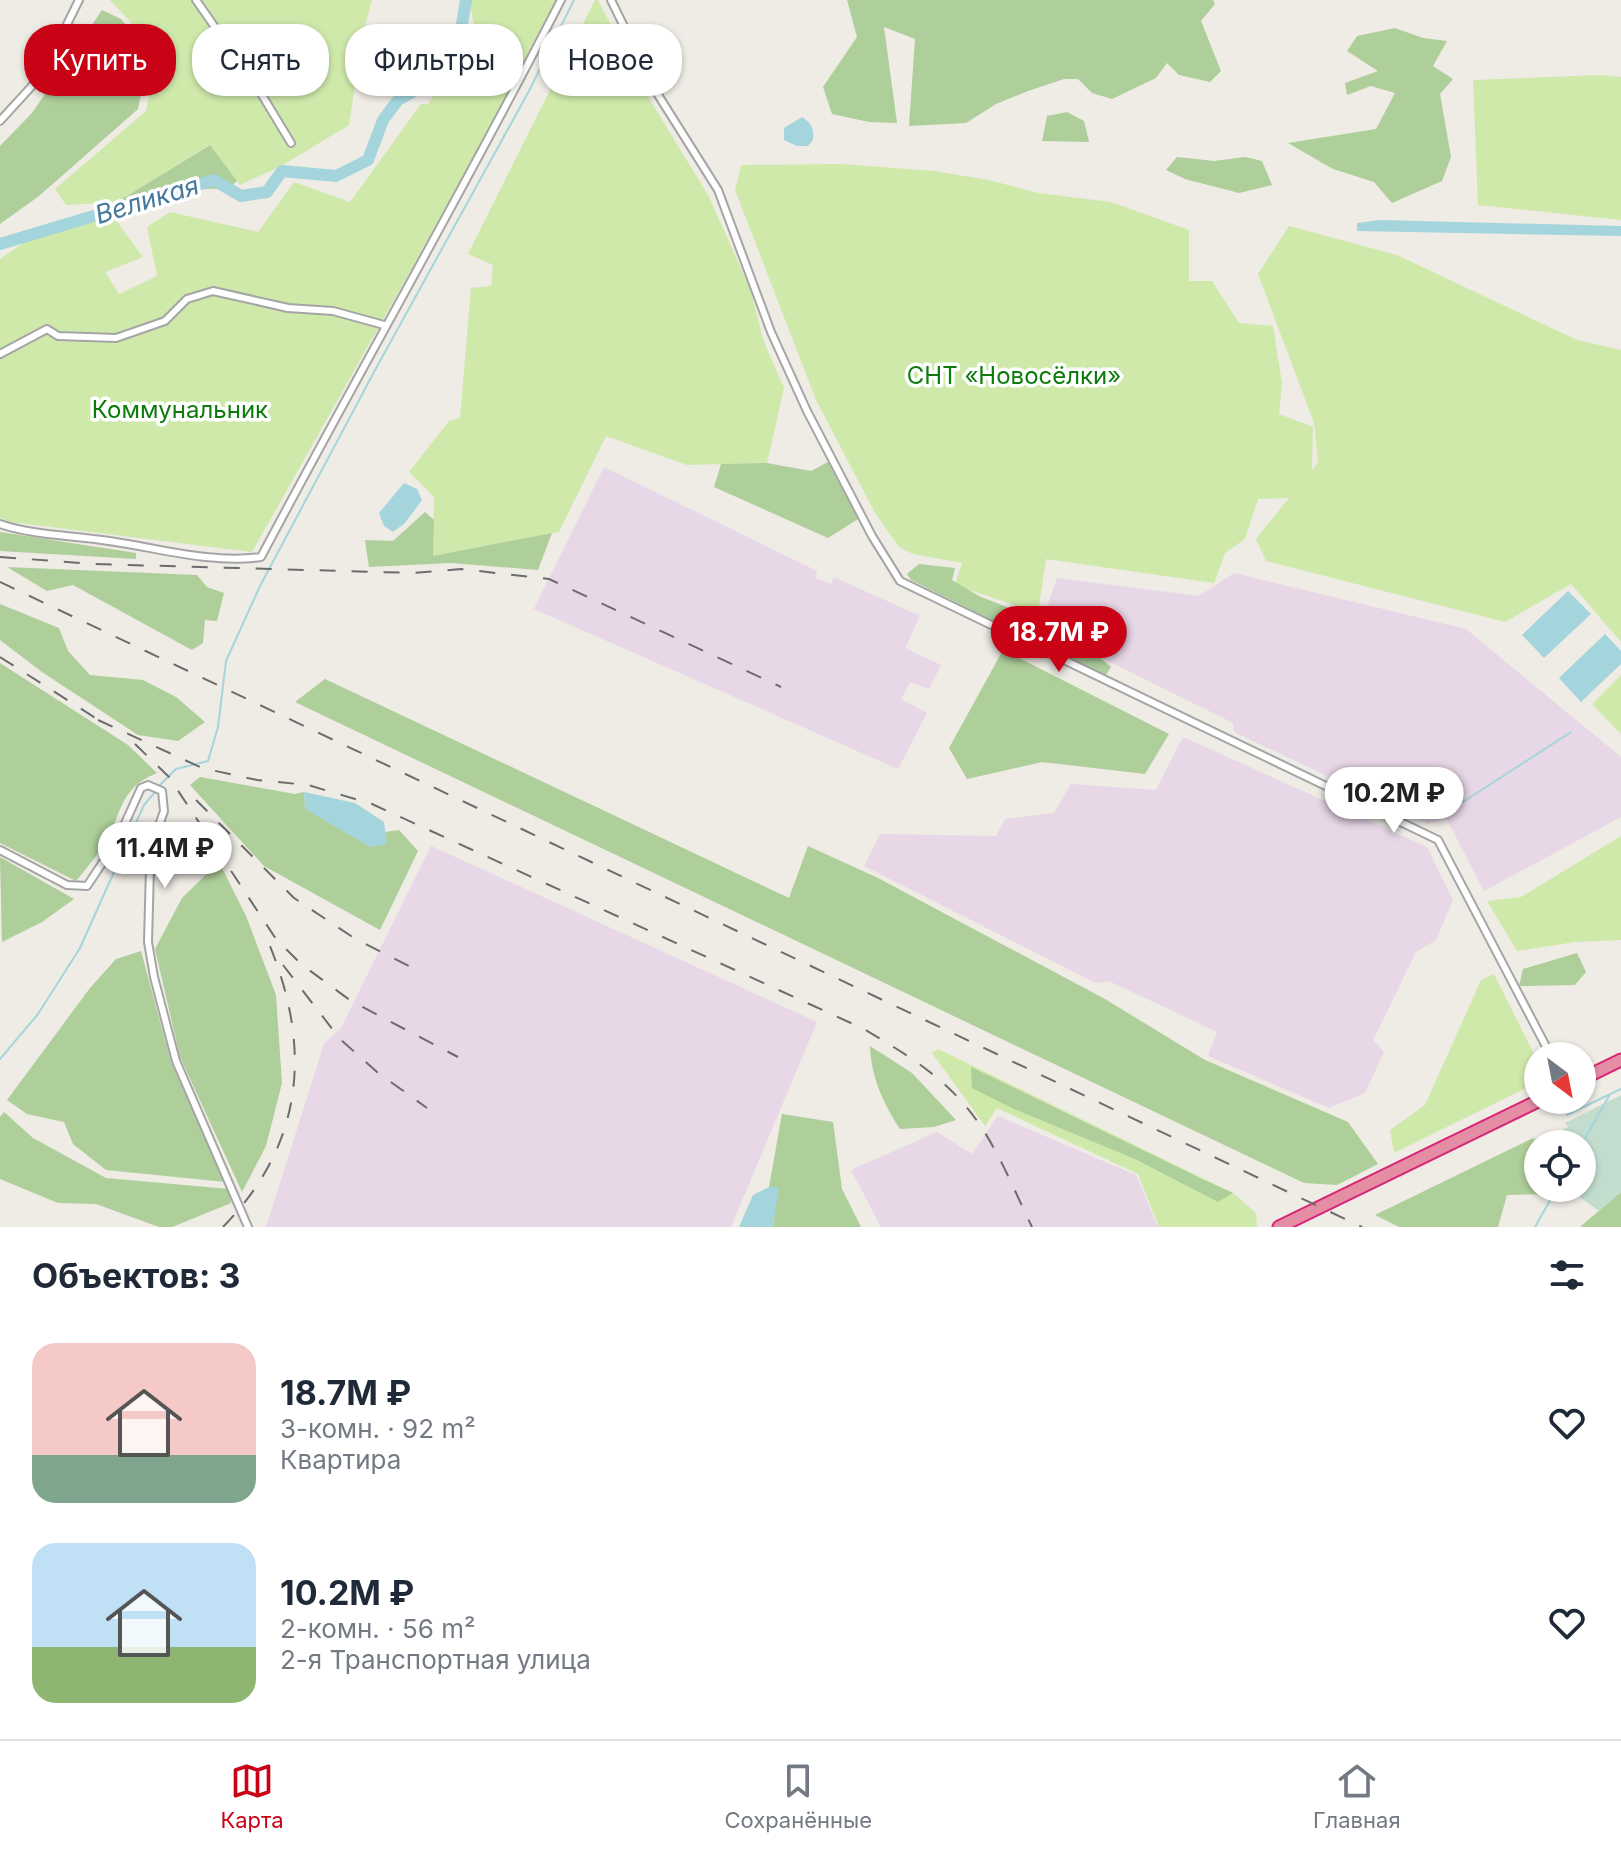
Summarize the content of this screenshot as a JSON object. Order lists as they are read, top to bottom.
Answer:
{
  "water": ["Великая"],
  "parks": ["СНТ «Новосёлки»", "Коммунальник"],
  "north": "bottom right",
  "page": {
    "chip": [
      "Купить",
      "Снять",
      "Фильтры",
      "Новое"
    ],
    "price": ["18.7M ₽", "10.2M ₽", "11.4M ₽"],
    "heading": "Объектов: 3",
    "list": [
      {
        "name": "18.7M ₽",
        "note": "3-комн. · 92 m² · Квартира"
      },
      {
        "name": "10.2M ₽",
        "note": "2-комн. · 56 m² · 2-я Транспортная улица"
      }
    ],
    "tabs": ["Карта", "Сохранённые", "Главная"]
  }
}
